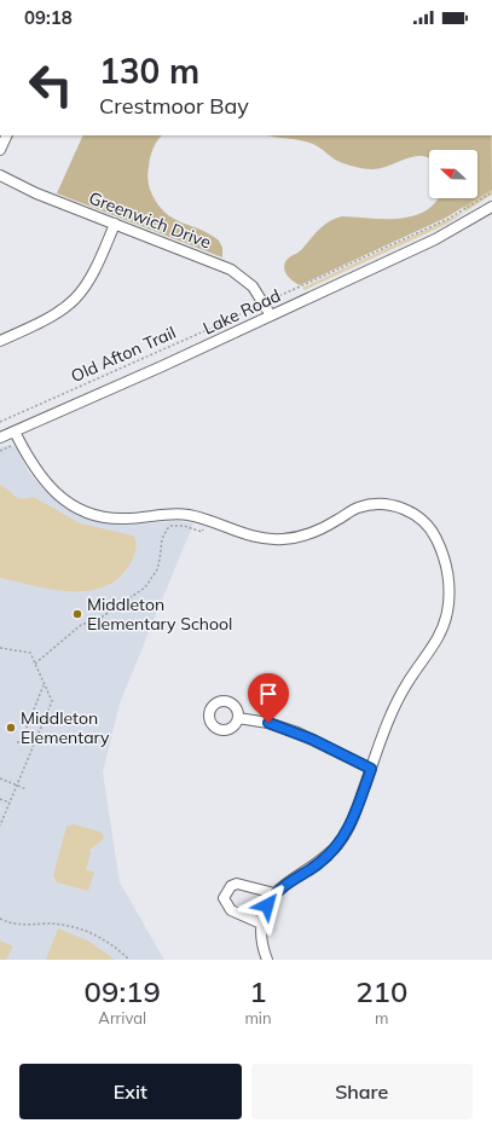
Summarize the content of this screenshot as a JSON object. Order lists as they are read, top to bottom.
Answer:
{
  "streets": {
    "street": ["Greenwich Drive", "Lake Road"],
    "path": ["Old Afton Trail"]
  },
  "crossings": [
    ["Greenwich Drive", "Lake Road"]
  ],
  "places": ["Middleton Elementary School", "Middleton Elementary"],
  "north": "left",
  "page": {
    "status": "09:18",
    "turn": ["130 m", "Crestmoor Bay"],
    "eta": [
      "09:19",
      "Arrival",
      "1",
      "min",
      "210",
      "m"
    ],
    "buttons": ["Exit", "Share"]
  }
}
